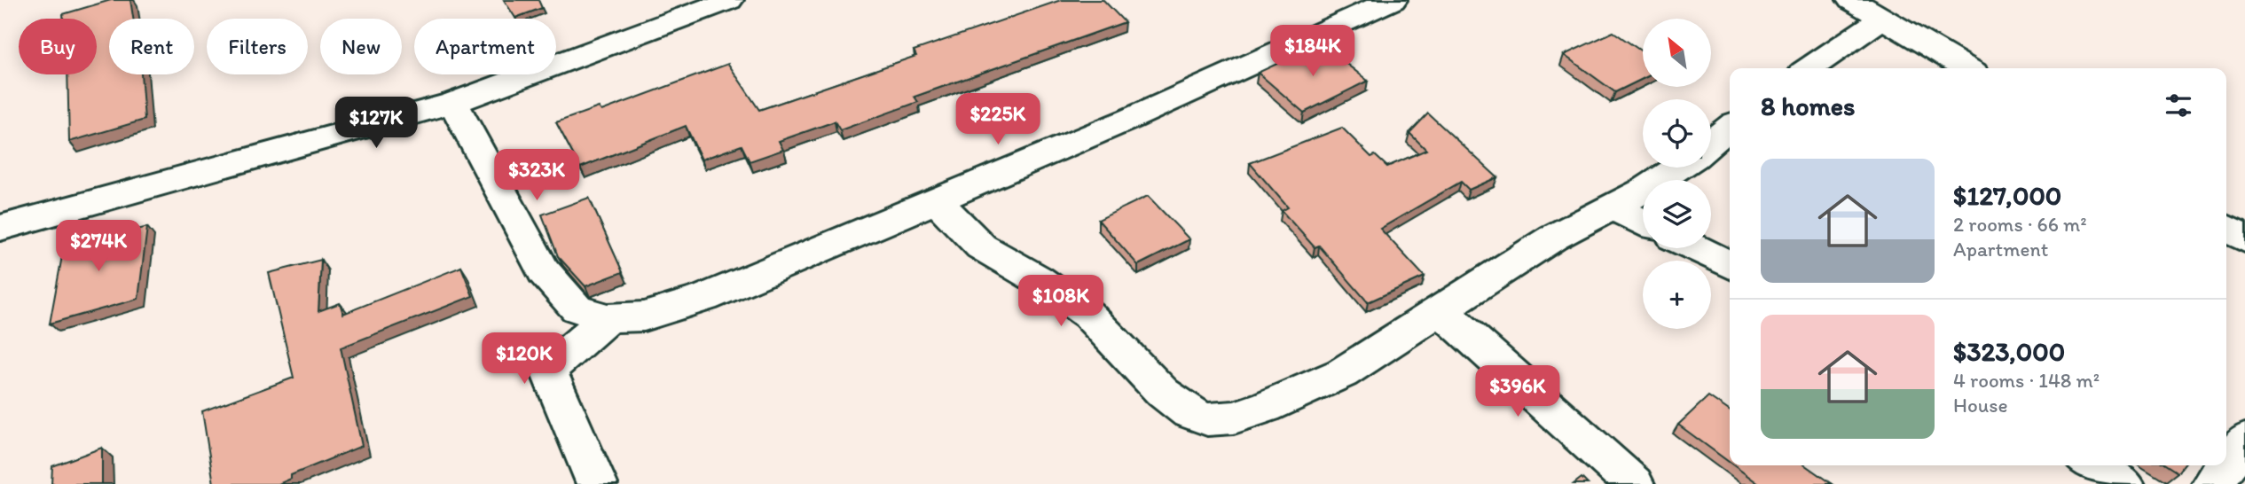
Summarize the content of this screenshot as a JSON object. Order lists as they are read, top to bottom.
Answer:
{
  "north": "top left",
  "page": {
    "map_buttons": "+",
    "chip": [
      "Buy",
      "Rent",
      "Filters",
      "New",
      "Apartment"
    ],
    "price": [
      "$184K",
      "$225K",
      "$127K",
      "$323K",
      "$274K",
      "$108K",
      "$120K",
      "$396K"
    ],
    "heading": "8 homes",
    "list": [
      {
        "name": "$127,000",
        "note": "2 rooms · 66 m² · Apartment"
      },
      {
        "name": "$323,000",
        "note": "4 rooms · 148 m² · House"
      }
    ]
  }
}
